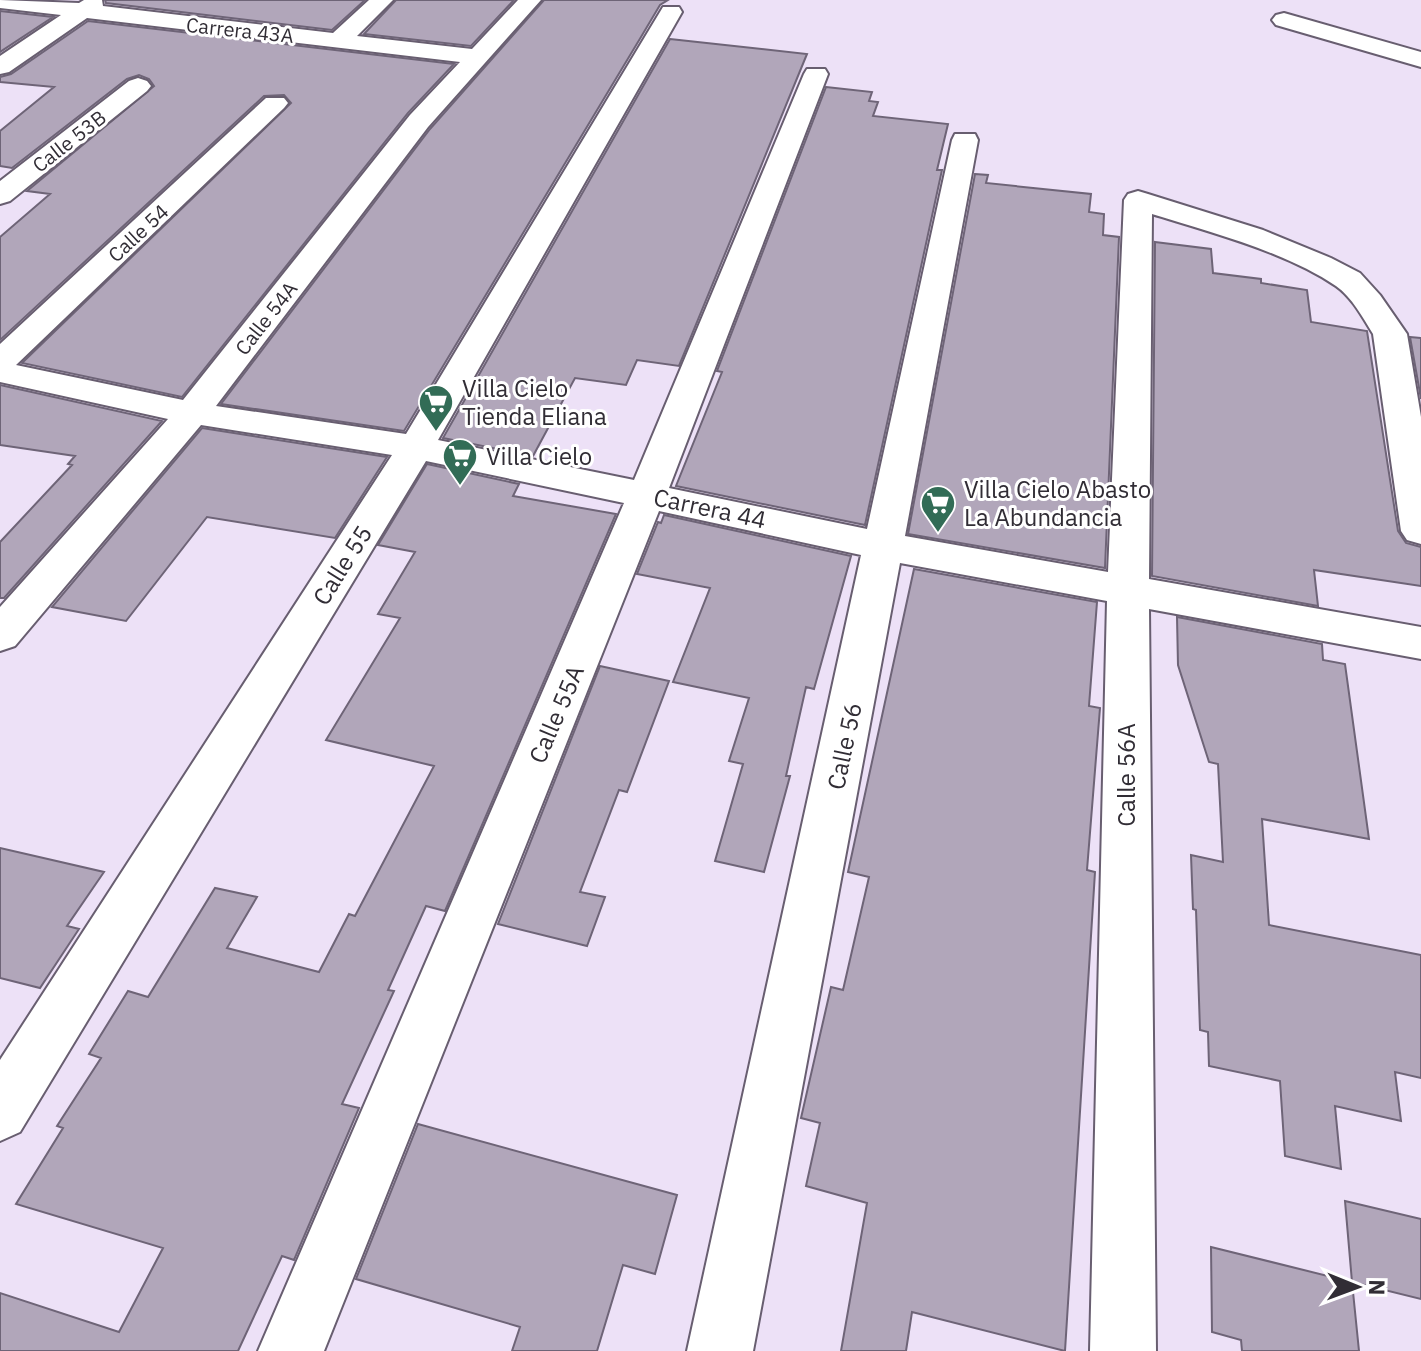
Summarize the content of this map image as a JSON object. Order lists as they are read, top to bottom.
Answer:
{
  "streets": {
    "street": [
      "Carrera 43A",
      "Calle 53B",
      "Calle 54",
      "Calle 54A",
      "Carrera 44",
      "Calle 55",
      "Calle 55A",
      "Calle 56",
      "Calle 56A"
    ]
  },
  "crossings": [
    ["Carrera 43A", "Calle 54A"],
    ["Calle 54A", "Carrera 44"],
    ["Carrera 44", "Calle 55"],
    ["Carrera 44", "Calle 55A"],
    ["Carrera 44", "Calle 56"],
    ["Carrera 44", "Calle 56A"]
  ],
  "places": {
    "supermarket": ["Villa Cielo Tienda Eliana", "Villa Cielo", "Villa Cielo Abasto La Abundancia"]
  },
  "north": "right"
}
